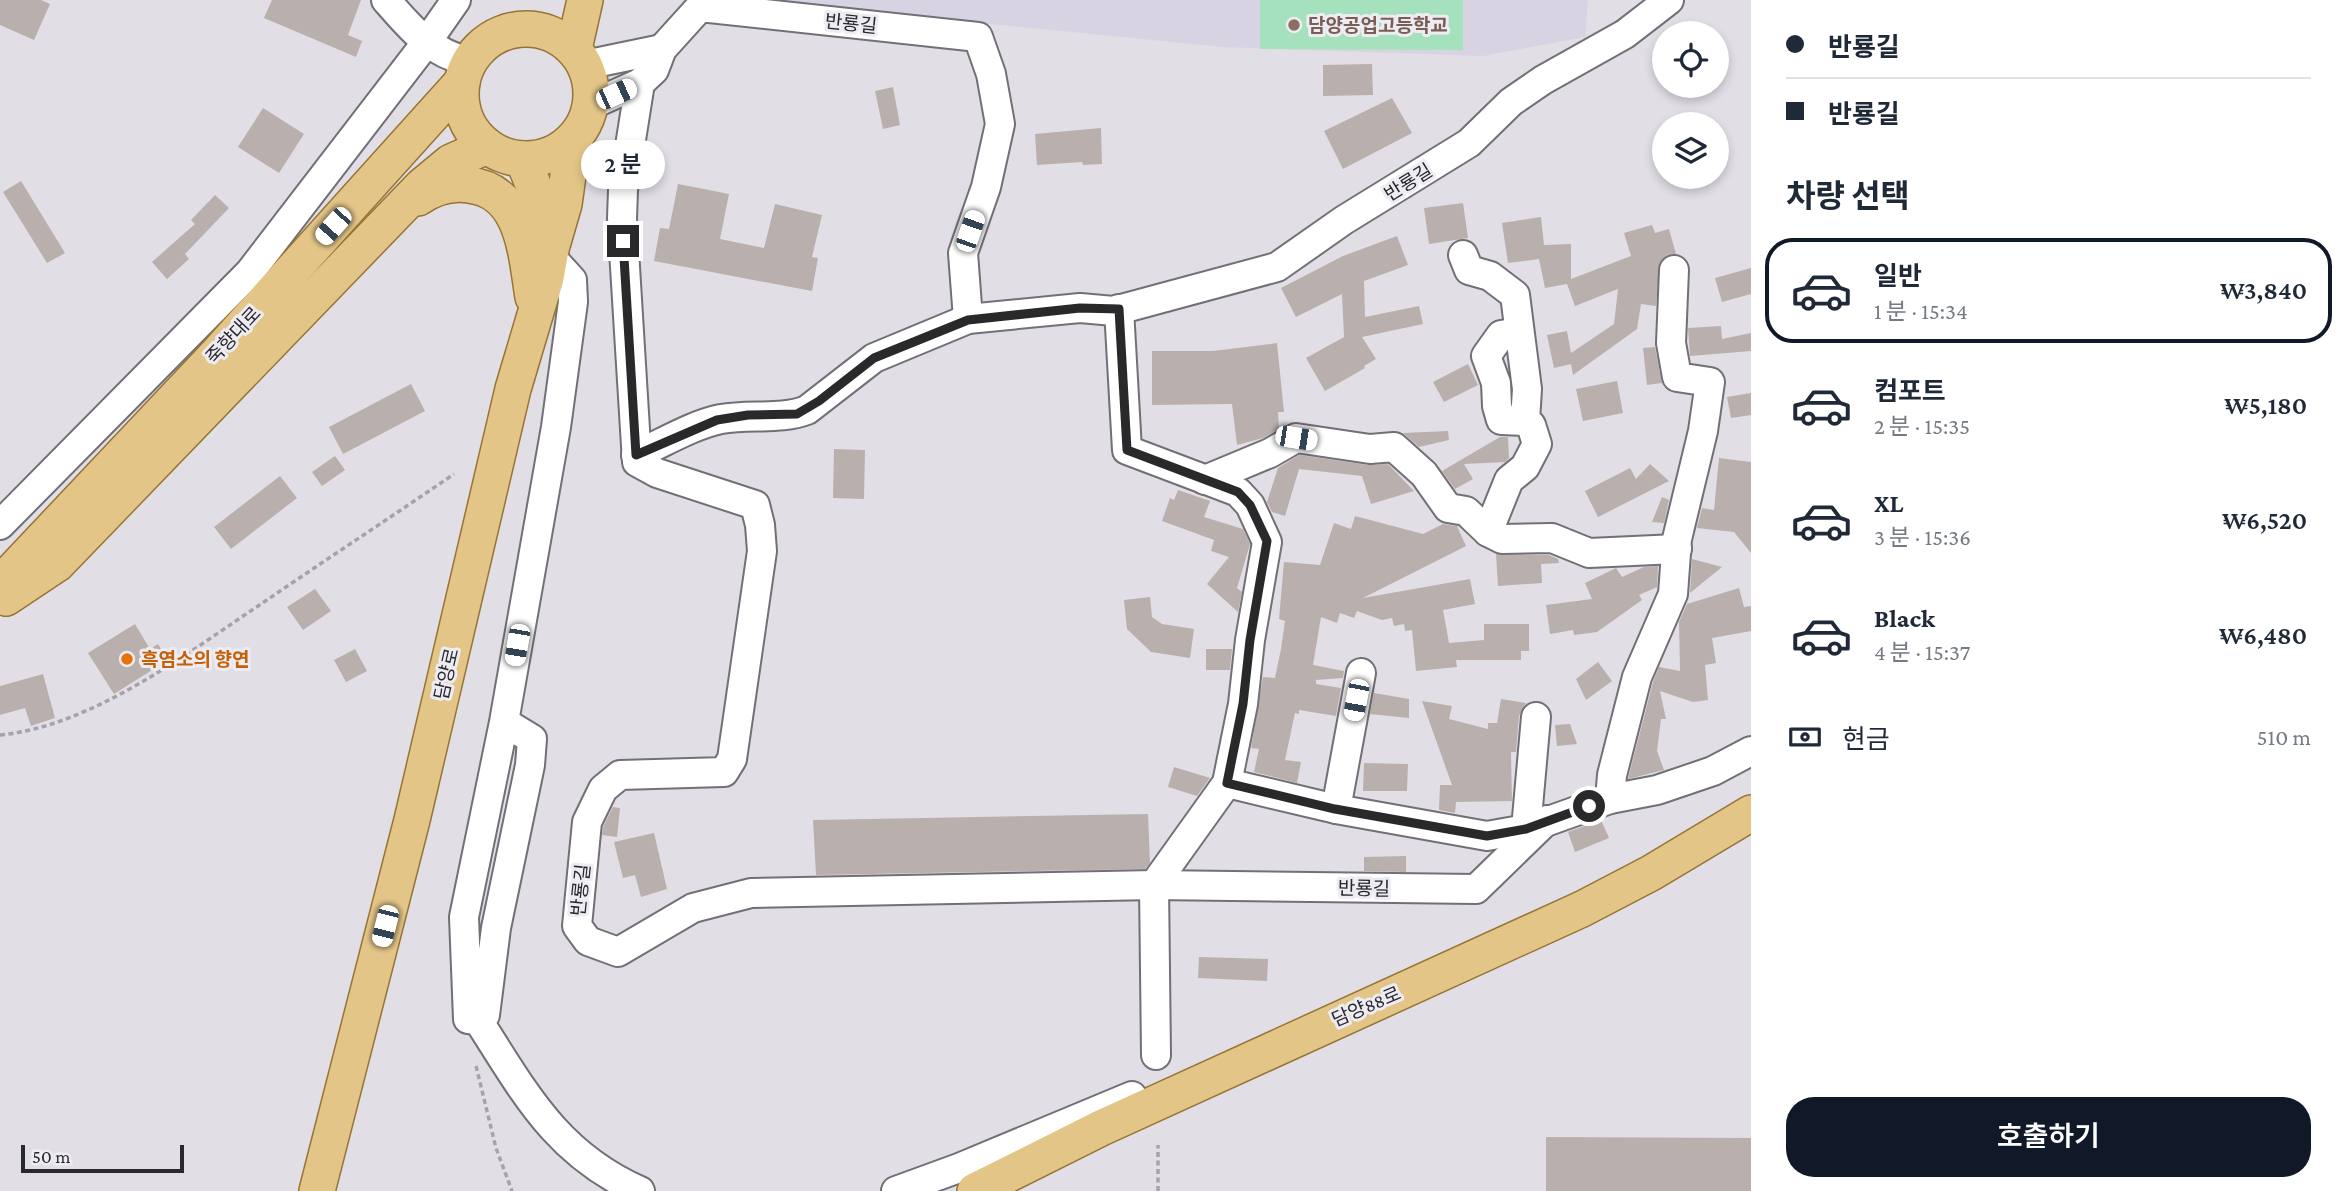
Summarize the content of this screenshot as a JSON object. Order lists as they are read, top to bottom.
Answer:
{
  "streets": {
    "main road": ["죽향대로", "담양로", "담양88로"],
    "street": ["반룡길"]
  },
  "crossings": [
    ["죽향대로", "담양로"]
  ],
  "places": ["담양공업고등학교", "흑염소의 향연"],
  "scale_bar": "50 m",
  "page": {
    "banner": ["반룡길", "반룡길"],
    "bubble": "2 분",
    "heading": "차량 선택",
    "list": [
      {
        "name": "일반",
        "note": "1 분 · 15:34",
        "value": "₩3,840"
      },
      {
        "name": "컴포트",
        "note": "2 분 · 15:35",
        "value": "₩5,180"
      },
      {
        "name": "XL",
        "note": "3 분 · 15:36",
        "value": "₩6,520"
      },
      {
        "name": "Black",
        "note": "4 분 · 15:37",
        "value": "₩6,480"
      }
    ],
    "pay": ["현금", "510 m"],
    "buttons": "호출하기",
    "scale": "50 m"
  }
}
